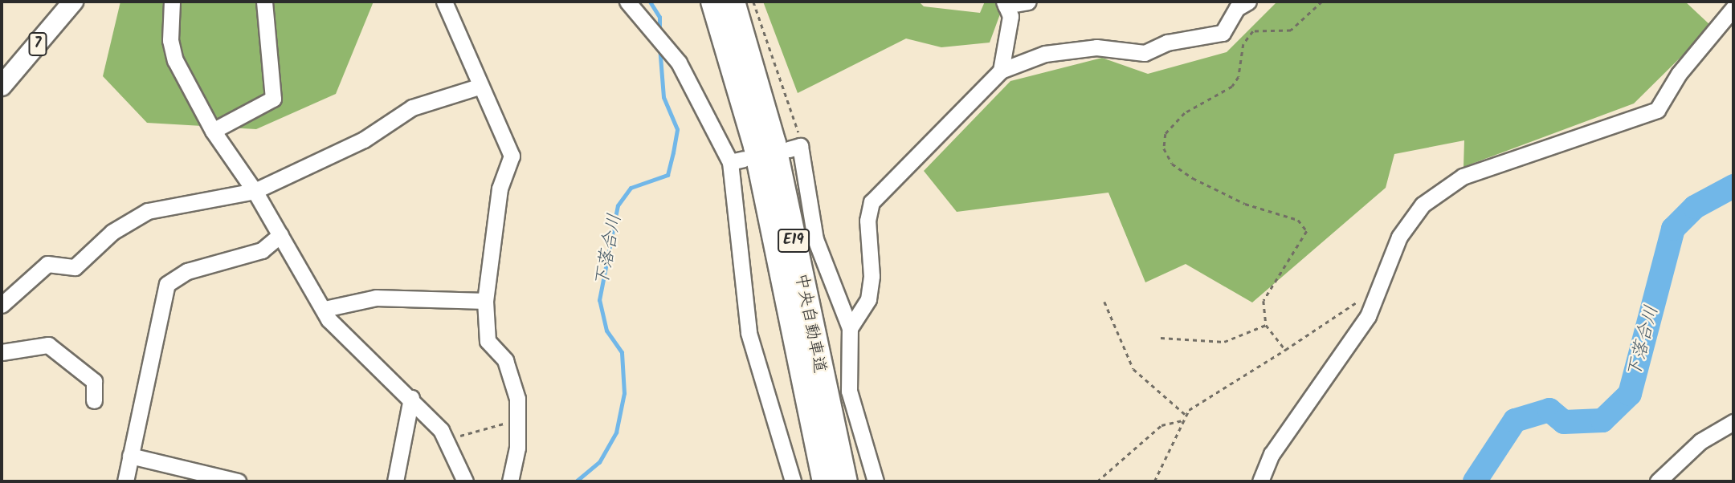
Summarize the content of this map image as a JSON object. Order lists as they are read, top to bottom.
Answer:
{
  "streets": {
    "highway": ["E19", "中央自動車道"],
    "main road": ["7"]
  },
  "water": ["下落合川"]
}
